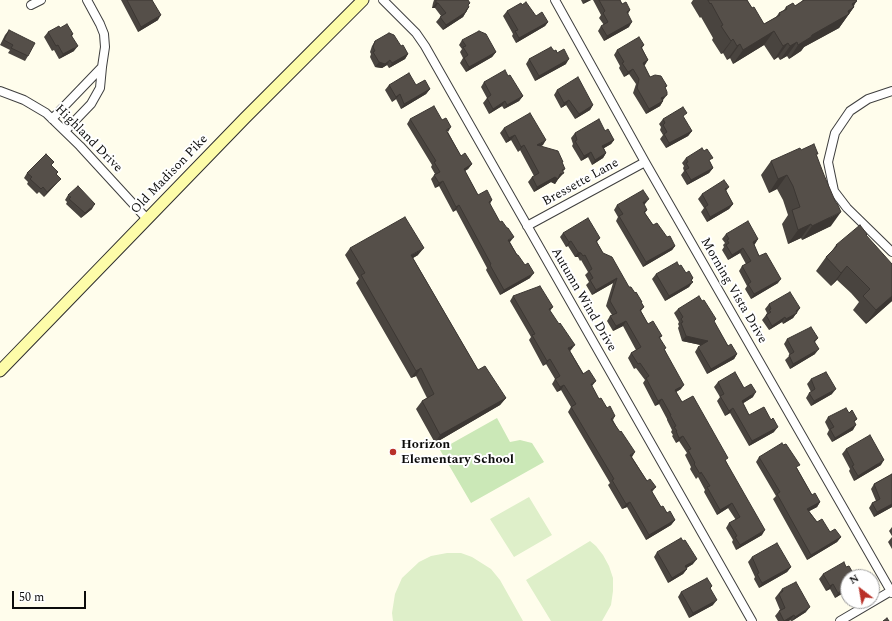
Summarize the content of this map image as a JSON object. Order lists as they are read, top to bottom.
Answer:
{
  "streets": {
    "main road": ["Old Madison Pike"],
    "street": [
      "Highland Drive",
      "Bressette Lane",
      "Morning Vista Drive",
      "Autumn Wind Drive"
    ]
  },
  "crossings": [
    ["Highland Drive", "Old Madison Pike"],
    ["Bressette Lane", "Morning Vista Drive"],
    ["Bressette Lane", "Autumn Wind Drive"]
  ],
  "places": ["Horizon Elementary School"],
  "scale_bar": "50 m",
  "north": "top left"
}
